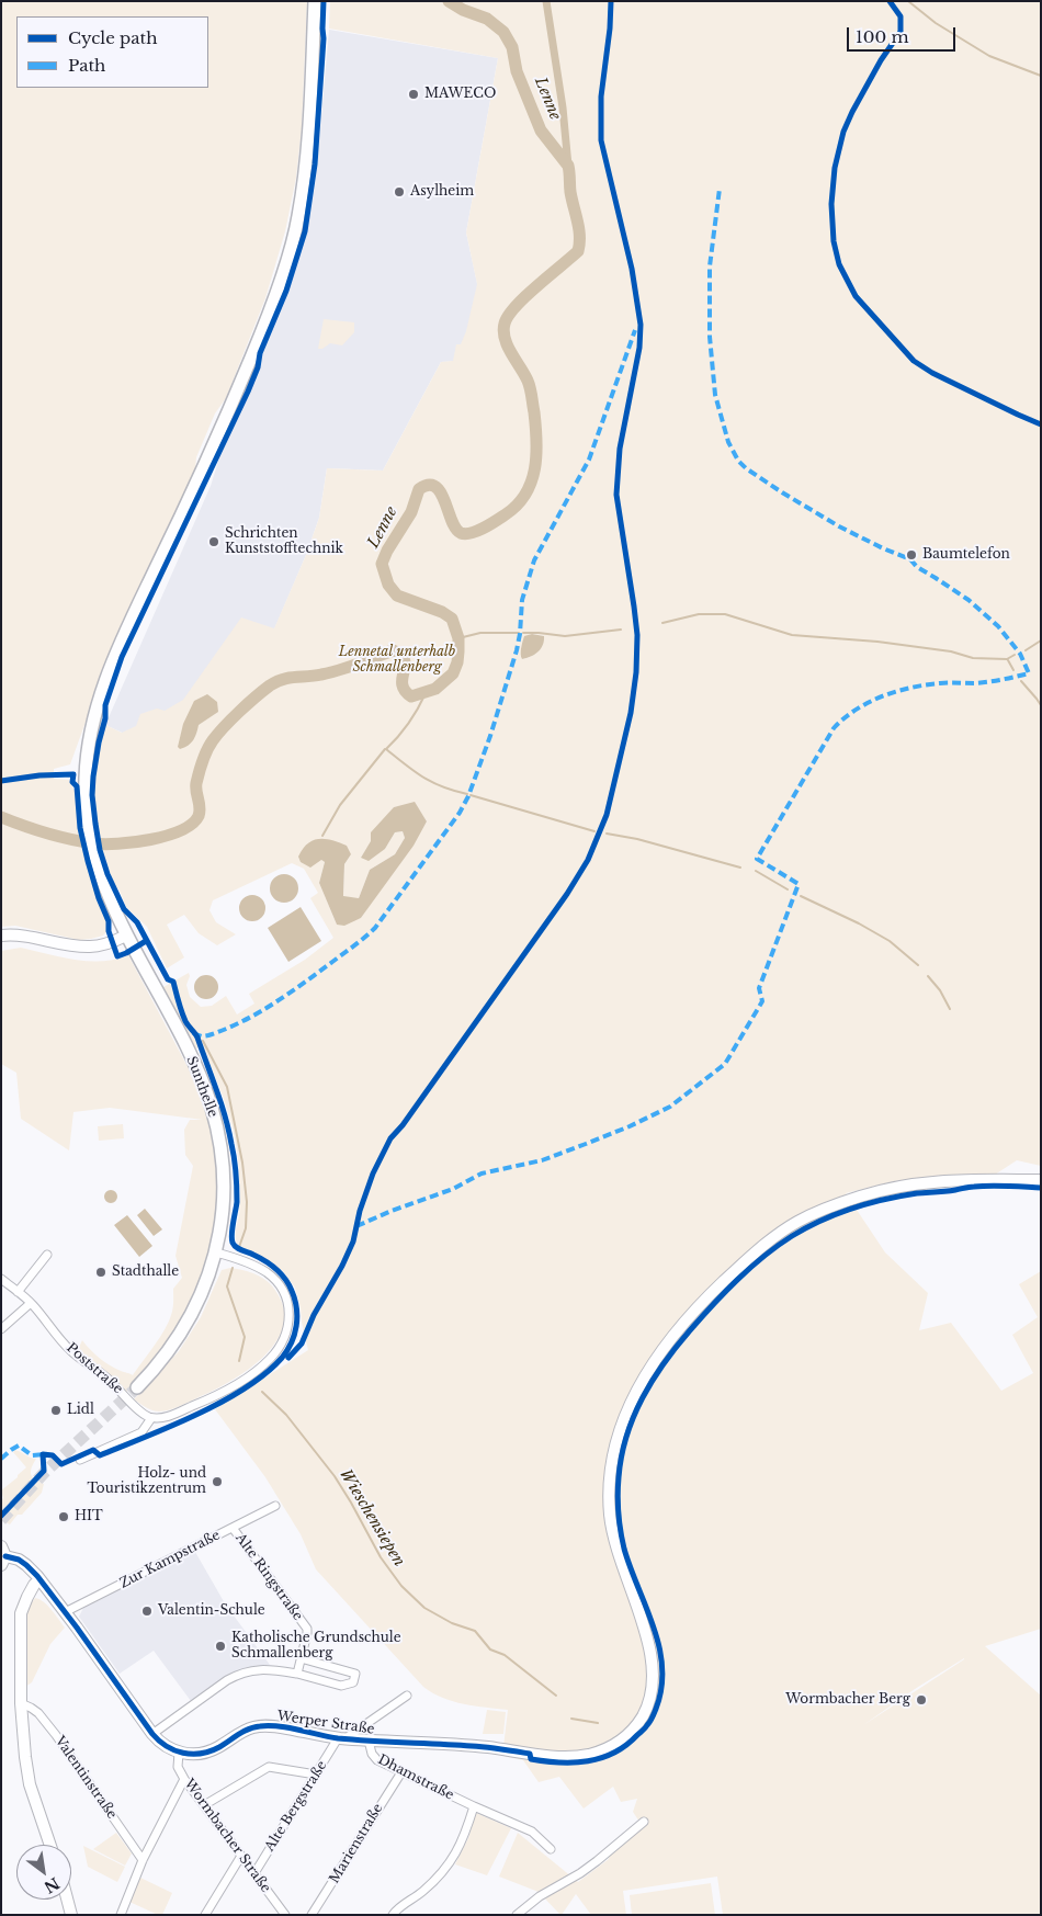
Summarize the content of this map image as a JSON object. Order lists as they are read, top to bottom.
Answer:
{
  "streets": {
    "main road": ["Sunthelle", "Werper Straße"],
    "street": [
      "Poststraße",
      "Zur Kampstraße",
      "Alte Ringstraße",
      "Valentinstraße",
      "Dhamstraße",
      "Alte Bergstraße",
      "Wormbacher Straße",
      "Marienstraße"
    ]
  },
  "crossings": [
    ["Zur Kampstraße", "Alte Ringstraße"],
    ["Werper Straße", "Dhamstraße"],
    ["Werper Straße", "Alte Bergstraße"],
    ["Werper Straße", "Wormbacher Straße"],
    ["Dhamstraße", "Marienstraße"],
    ["Alte Bergstraße", "Wormbacher Straße"]
  ],
  "water": ["Lenne", "Wieschensiepen"],
  "parks": ["Lennetal unterhalb Schmallenberg"],
  "places": [
    "MAWECO",
    "Asylheim",
    "Schrichten Kunststofftechnik",
    "Baumtelefon",
    "Stadthalle",
    "Lidl",
    "Holz- und Touristikzentrum",
    "HIT",
    "Valentin-Schule",
    "Katholische Grundschule Schmallenberg",
    "Wormbacher Berg"
  ],
  "legend": ["Cycle path", "Path"],
  "scale_bar": "100 m",
  "north": "bottom right"
}
